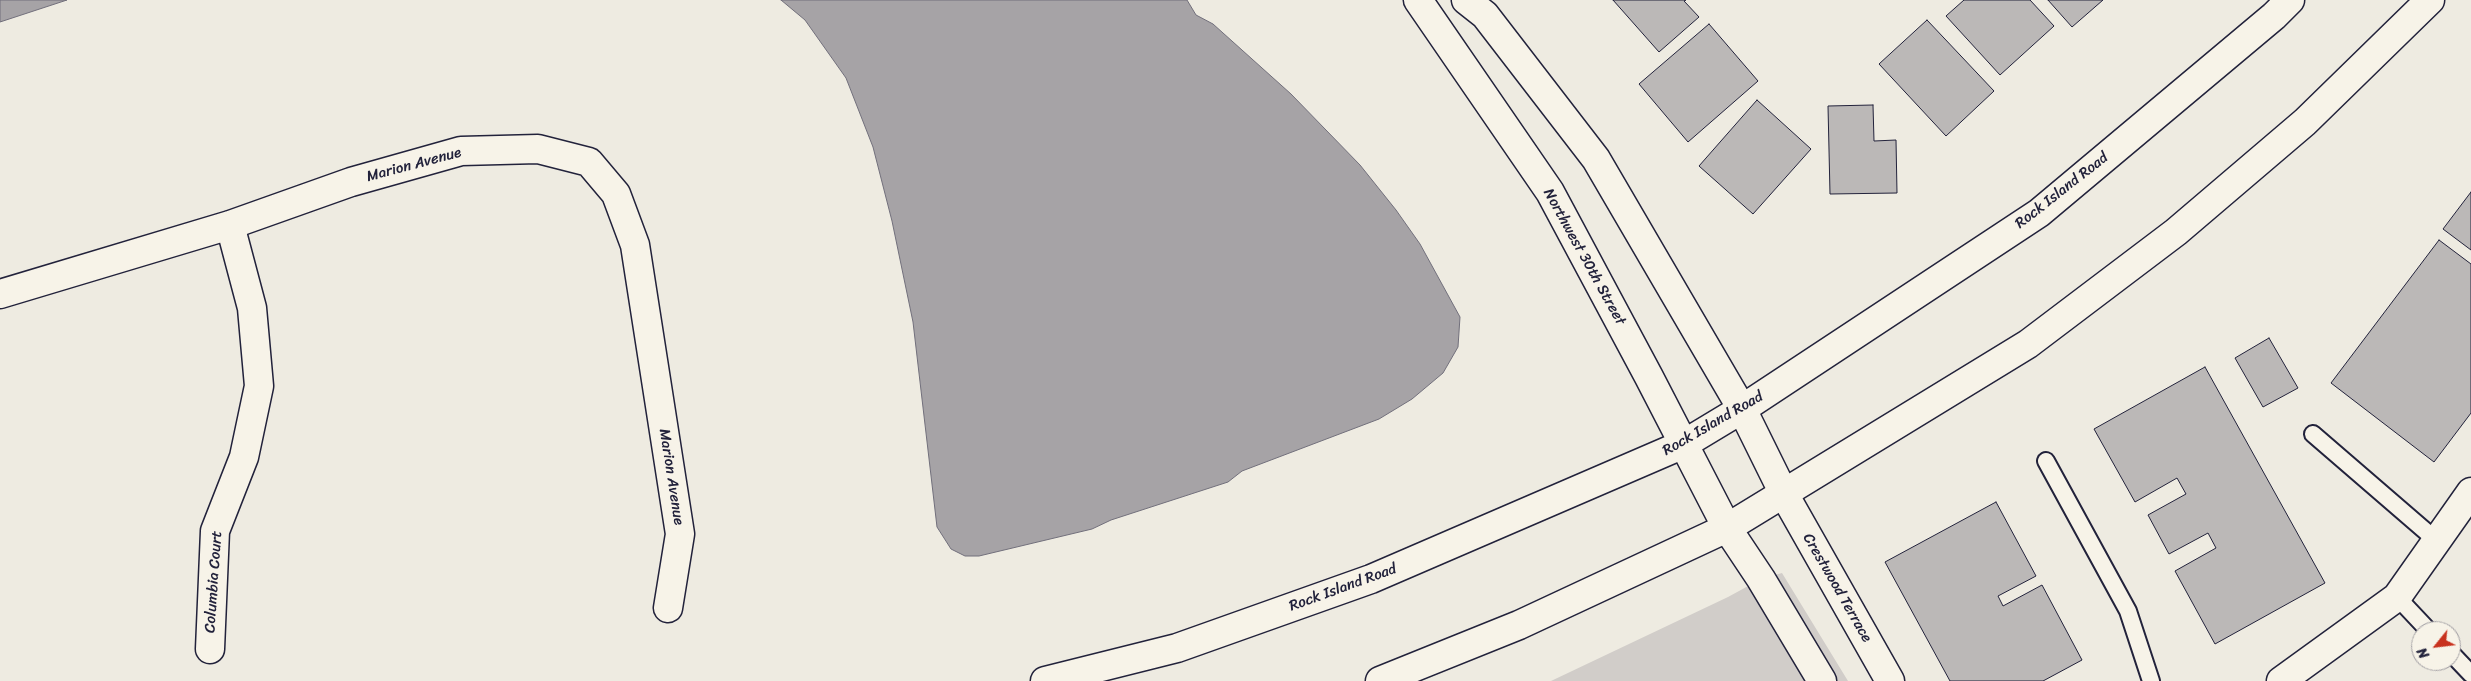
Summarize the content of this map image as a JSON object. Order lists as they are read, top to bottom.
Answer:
{
  "streets": {
    "street": [
      "Marion Avenue",
      "Rock Island Road",
      "Northwest 30th Street",
      "Columbia Court",
      "Crestwood Terrace"
    ]
  },
  "crossings": [
    ["Marion Avenue", "Columbia Court"],
    ["Rock Island Road", "Northwest 30th Street"]
  ],
  "north": "bottom left"
}
